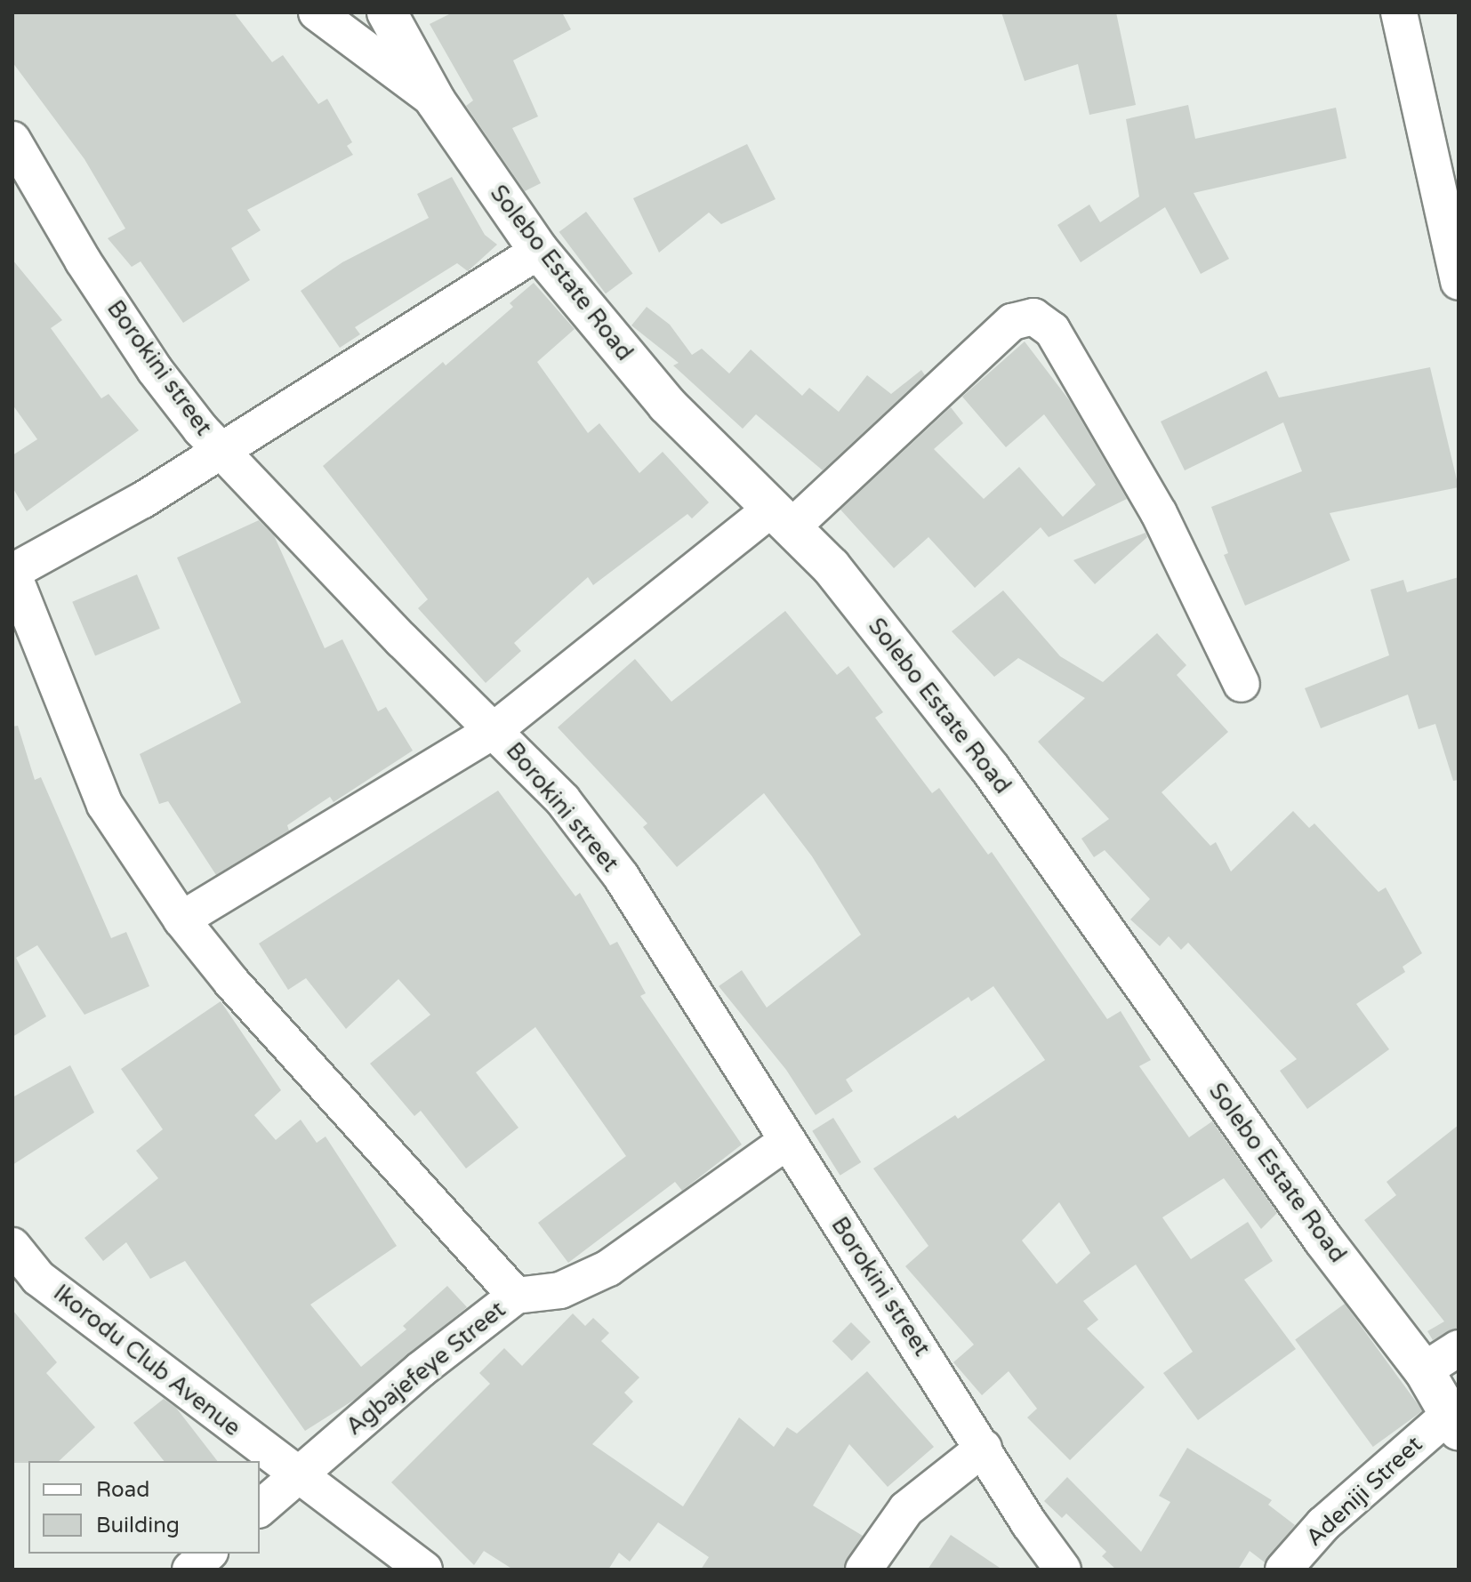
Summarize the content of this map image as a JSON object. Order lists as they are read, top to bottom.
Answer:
{
  "streets": {
    "street": [
      "Solebo Estate Road",
      "Borokini street",
      "Ikorodu Club Avenue",
      "Agbajefeye Street",
      "Adeniji Street"
    ]
  },
  "crossings": [
    ["Solebo Estate Road", "Adeniji Street"],
    ["Borokini street", "Agbajefeye Street"],
    ["Ikorodu Club Avenue", "Agbajefeye Street"]
  ],
  "legend": ["Road", "Building"]
}
